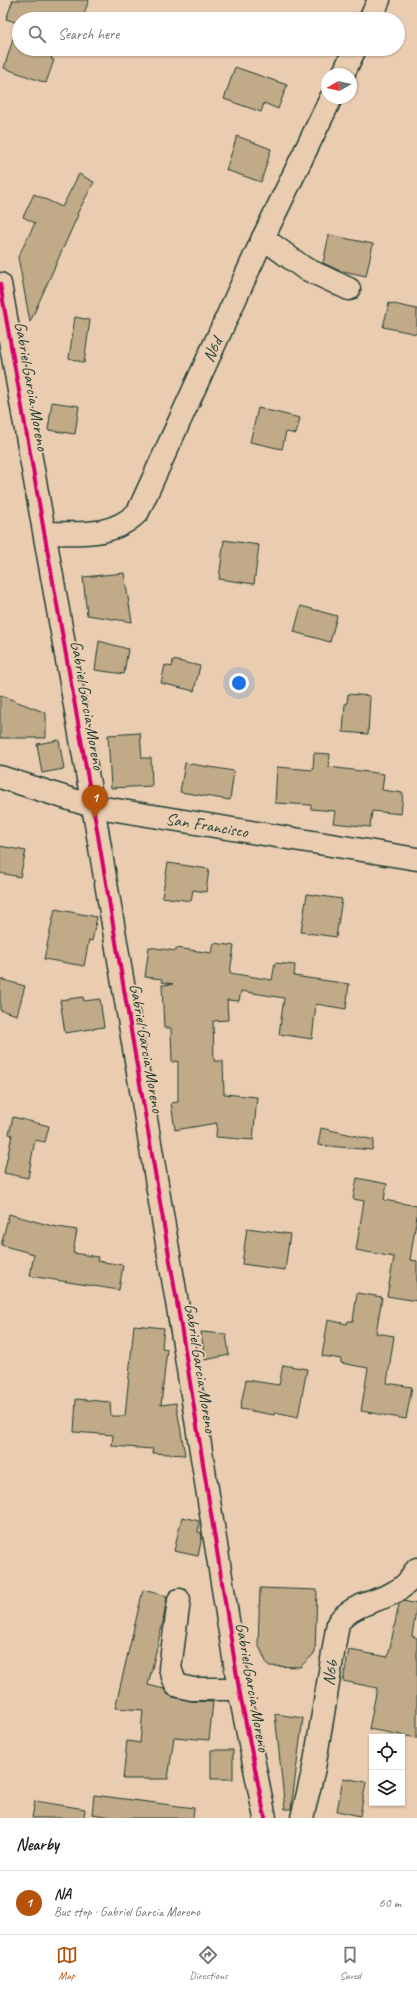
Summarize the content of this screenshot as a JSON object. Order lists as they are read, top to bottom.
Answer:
{
  "streets": {
    "street": [
      "N6d",
      "Gabriel Garcia Moreno",
      "San Francisco",
      "N6b"
    ]
  },
  "crossings": [
    ["N6d", "Gabriel Garcia Moreno"],
    ["Gabriel Garcia Moreno", "San Francisco"]
  ],
  "north": "left",
  "page": {
    "search": "Search here",
    "pins": "1",
    "heading": "Nearby",
    "list": [
      {
        "mark": "1",
        "name": "NA",
        "note": "Bus stop · Gabriel Garcia Moreno",
        "value": "60 m"
      }
    ],
    "nav": ["Map", "Directions", "Saved"]
  }
}
